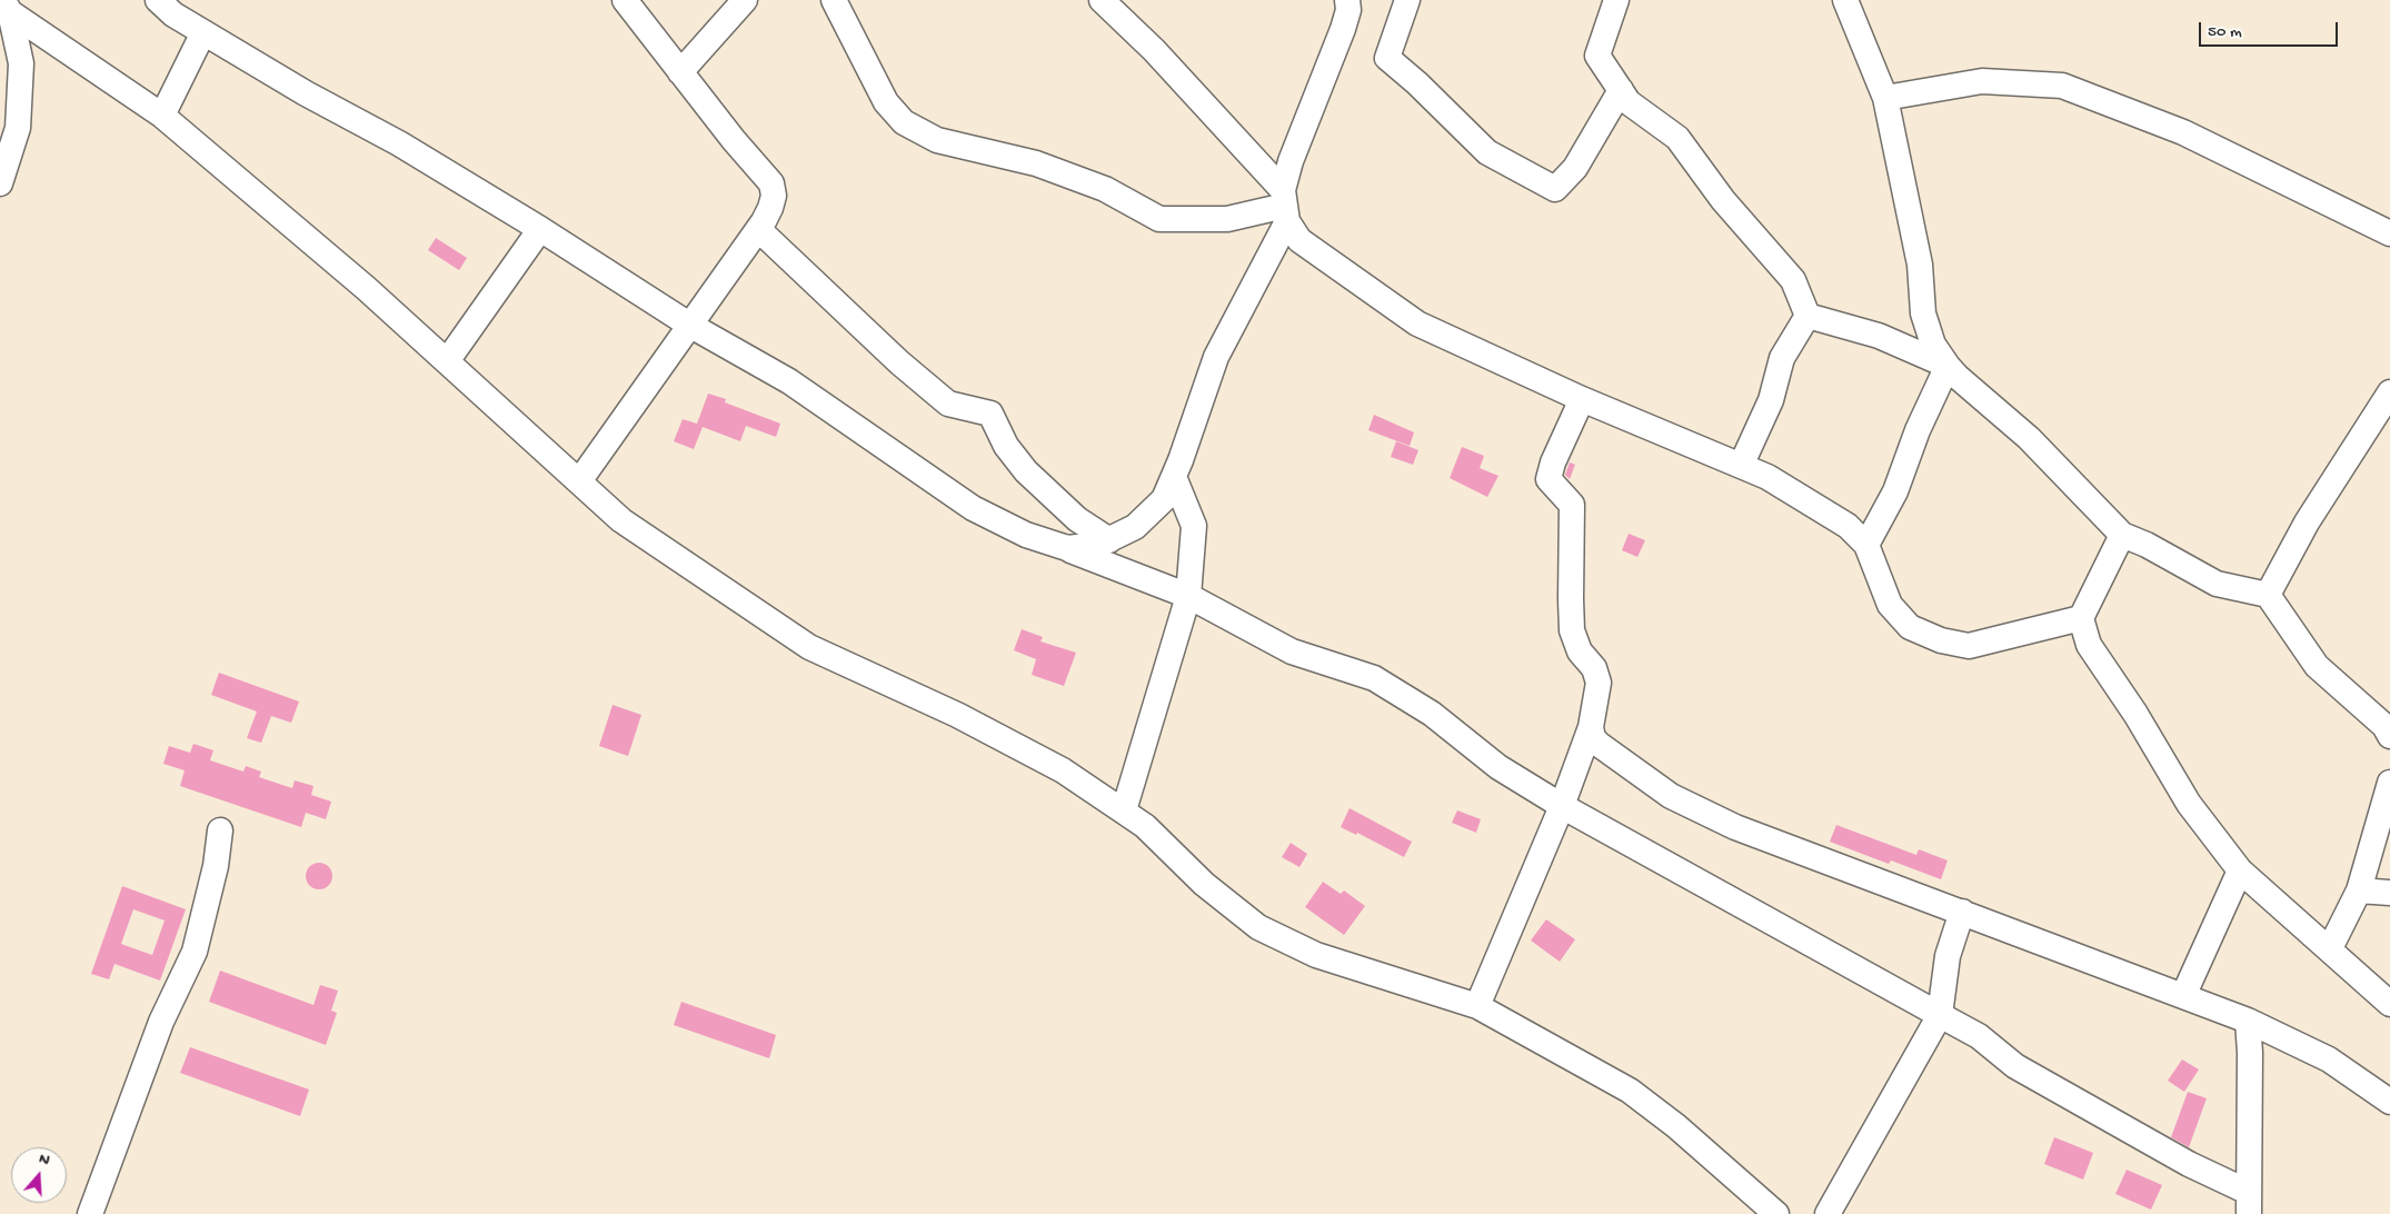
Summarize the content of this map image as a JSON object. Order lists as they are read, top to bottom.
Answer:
{
  "scale_bar": "50 m",
  "north": "top"
}
